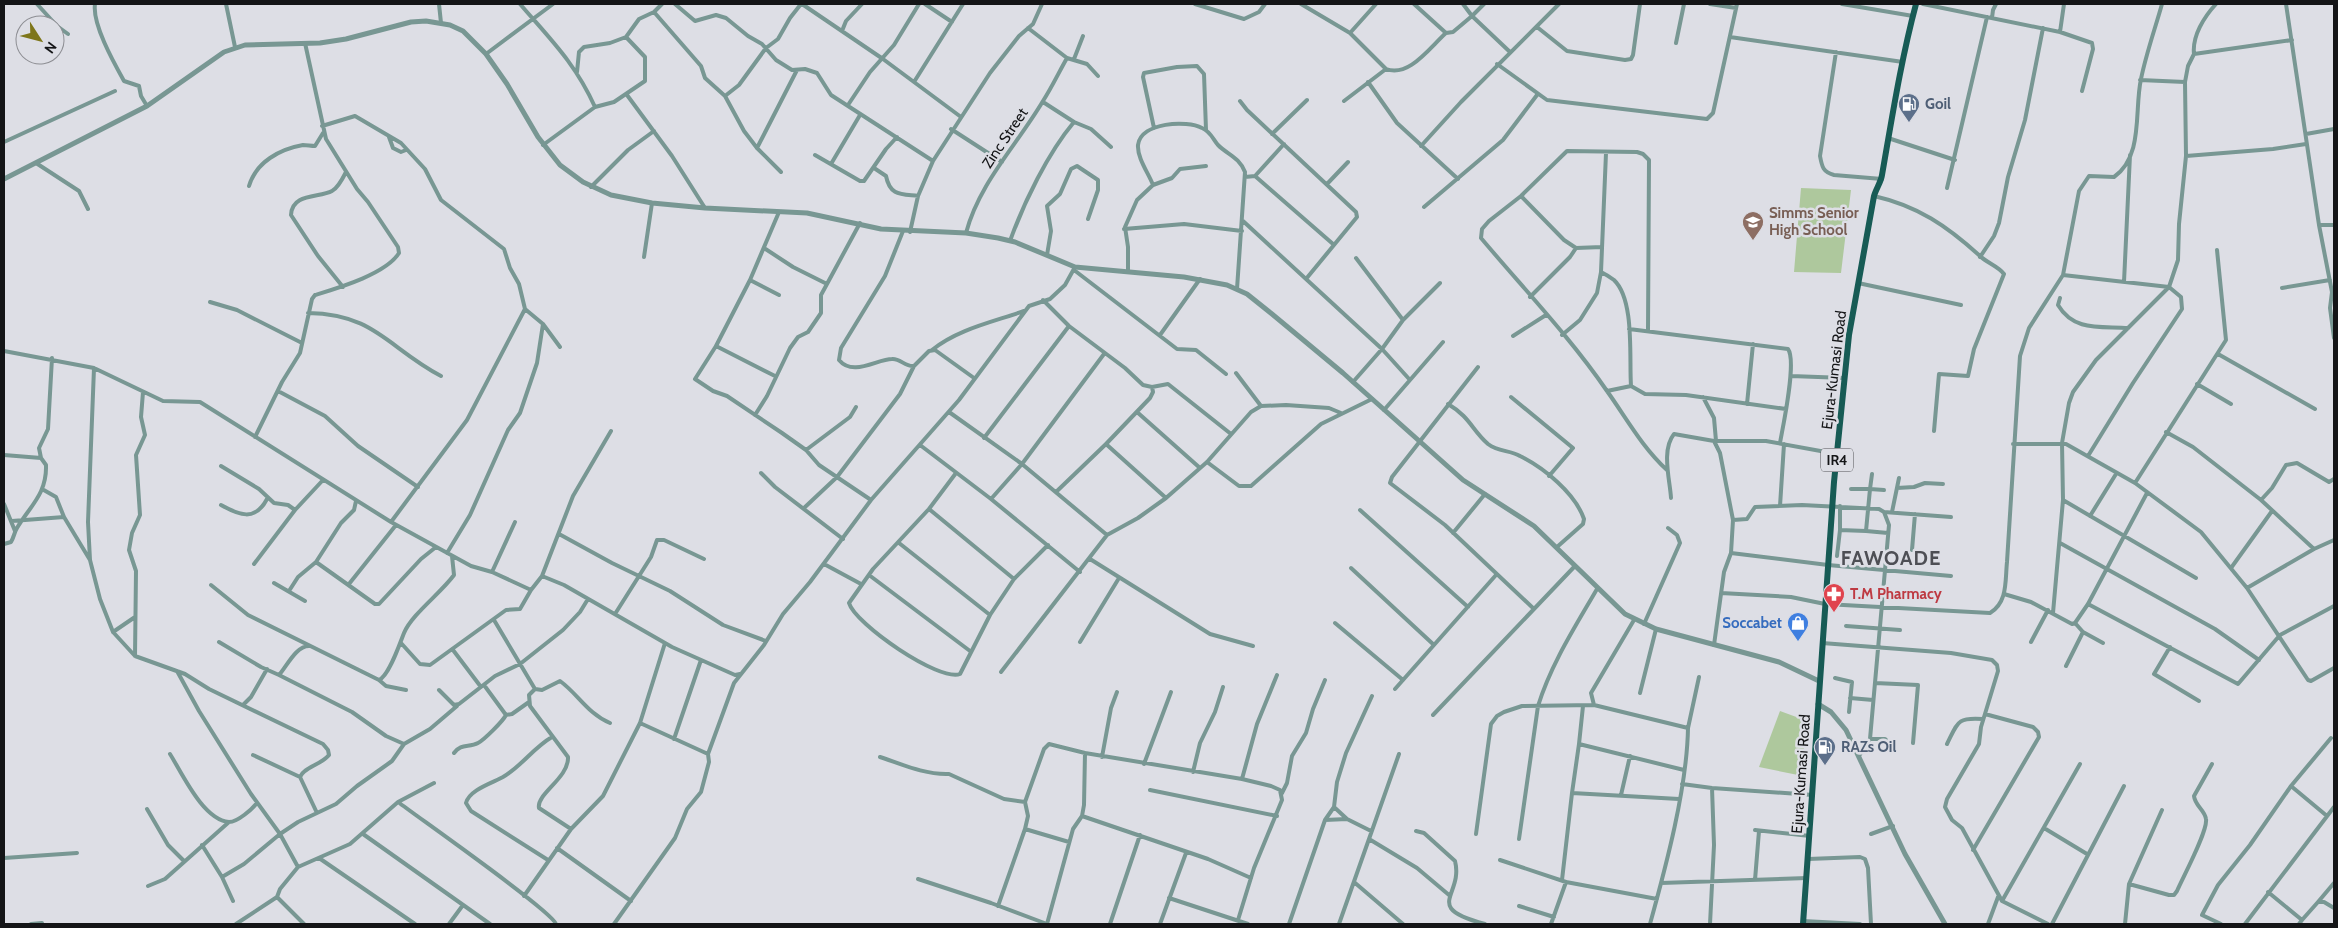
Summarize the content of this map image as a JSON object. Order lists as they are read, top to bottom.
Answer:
{
  "streets": {
    "main road": ["Ejura-Kumasi Road", "IR4"],
    "street": ["Zinc Street"]
  },
  "districts": ["FAWOADE"],
  "places": {
    "fuel station": ["Goil", "RAZs Oil"],
    "school or university": ["Simms Senior High School"],
    "pharmacy": ["T.M Pharmacy"],
    "shop": ["Soccabet"]
  },
  "north": "bottom right"
}
